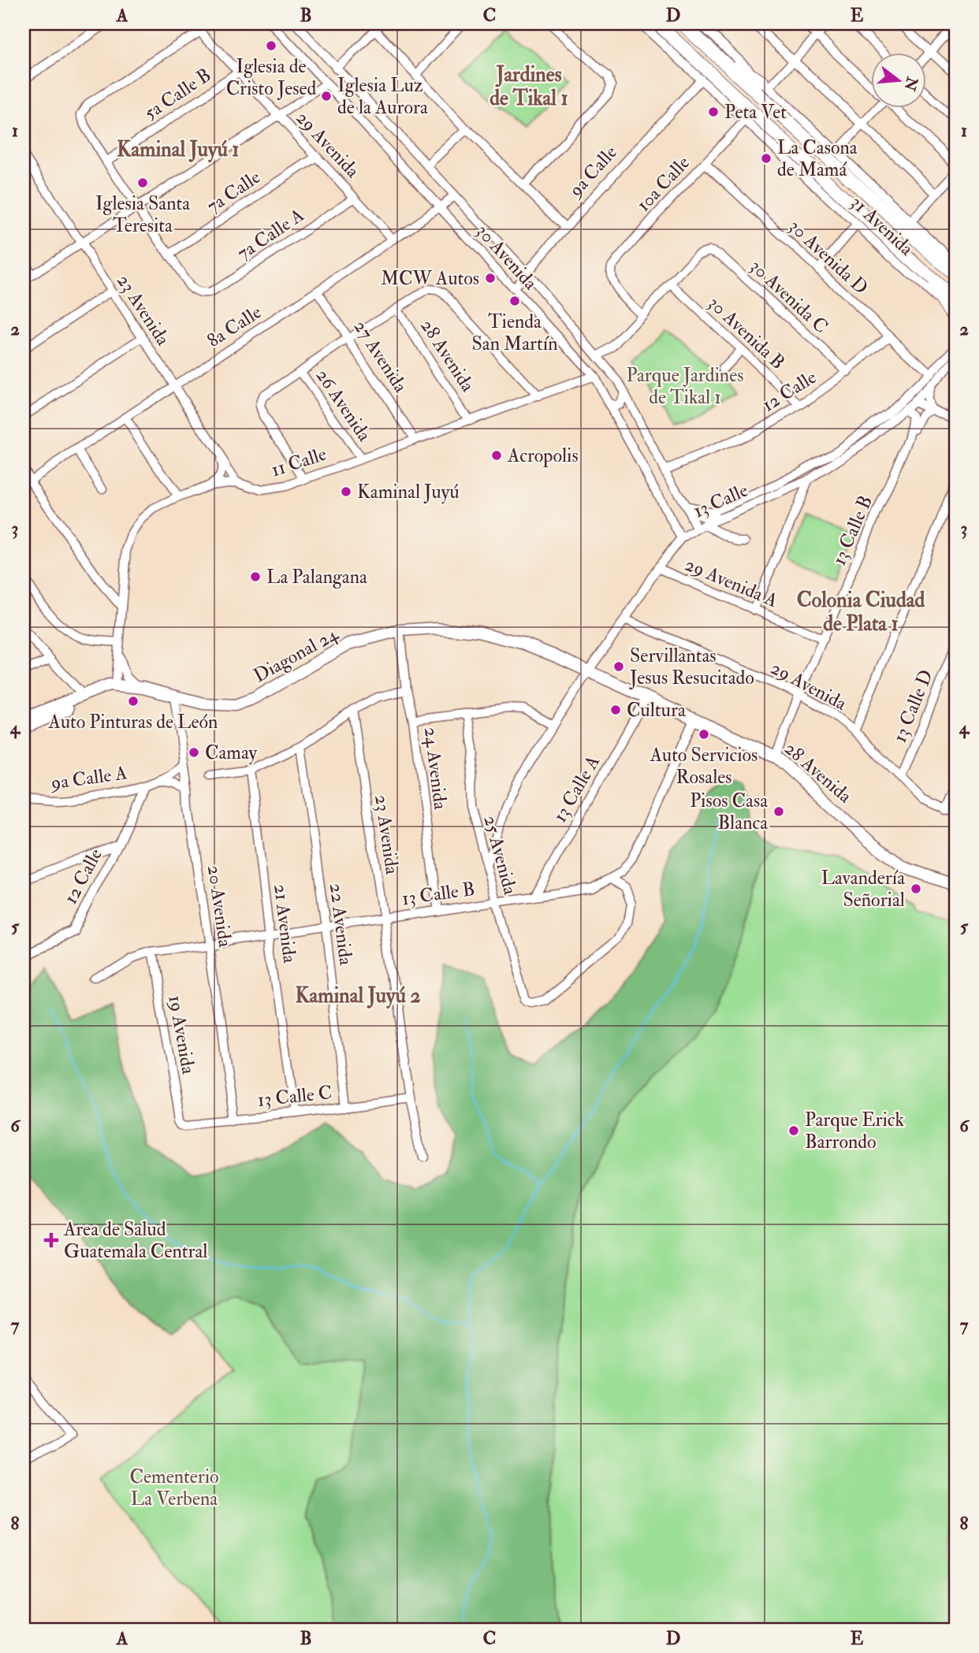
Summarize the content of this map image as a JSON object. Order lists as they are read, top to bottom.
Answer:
{
  "streets": {
    "main road": ["28 Avenida", "Diagonal 24"],
    "street": [
      "5a Calle B",
      "29 Avenida",
      "9a Calle",
      "10a Calle",
      "7a Calle",
      "31 Avenida",
      "7a Calle A",
      "30 Avenida",
      "30 Avenida D",
      "30 Avenida C",
      "23 Avenida",
      "8a Calle",
      "30 Avenida B",
      "27 Avenida",
      "12 Calle",
      "26 Avenida",
      "11 Calle",
      "13 Calle",
      "13 Calle B",
      "29 Avenida A",
      "13 Calle D",
      "24 Avenida",
      "9a Calle A",
      "13 Calle A",
      "25 Avenida",
      "20 Avenida",
      "21 Avenida",
      "22 Avenida",
      "19 Avenida",
      "13 Calle C"
    ]
  },
  "crossings": [
    ["5a Calle B", "29 Avenida"],
    ["29 Avenida", "7a Calle"],
    ["29 Avenida", "7a Calle A"],
    ["29 Avenida", "8a Calle"],
    ["29 Avenida", "13 Calle"],
    ["29 Avenida", "13 Calle B"],
    ["29 Avenida", "13 Calle D"],
    ["9a Calle", "31 Avenida"],
    ["9a Calle", "30 Avenida"],
    ["10a Calle", "31 Avenida"],
    ["10a Calle", "30 Avenida D"],
    ["7a Calle", "7a Calle A"],
    ["30 Avenida", "8a Calle"],
    ["30 Avenida", "12 Calle"],
    ["30 Avenida", "11 Calle"],
    ["30 Avenida", "13 Calle"],
    ["30 Avenida D", "12 Calle"],
    ["30 Avenida D", "13 Calle"],
    ["30 Avenida C", "30 Avenida B"],
    ["30 Avenida C", "12 Calle"],
    ["23 Avenida", "8a Calle"],
    ["23 Avenida", "11 Calle"],
    ["23 Avenida", "13 Calle B"],
    ["23 Avenida", "13 Calle C"],
    ["8a Calle", "27 Avenida"],
    ["30 Avenida B", "12 Calle"],
    ["28 Avenida", "11 Calle"],
    ["28 Avenida", "13 Calle"],
    ["28 Avenida", "13 Calle B"],
    ["28 Avenida", "Diagonal 24"],
    ["28 Avenida", "13 Calle A"],
    ["27 Avenida", "11 Calle"],
    ["12 Calle", "9a Calle A"],
    ["26 Avenida", "11 Calle"],
    ["11 Calle", "Diagonal 24"],
    ["13 Calle", "13 Calle B"],
    ["13 Calle", "29 Avenida A"],
    ["13 Calle", "Diagonal 24"],
    ["13 Calle", "25 Avenida"],
    ["13 Calle B", "29 Avenida A"],
    ["13 Calle B", "24 Avenida"],
    ["13 Calle B", "13 Calle A"],
    ["13 Calle B", "25 Avenida"],
    ["13 Calle B", "20 Avenida"],
    ["13 Calle B", "21 Avenida"],
    ["13 Calle B", "22 Avenida"],
    ["13 Calle B", "19 Avenida"],
    ["Diagonal 24", "24 Avenida"],
    ["Diagonal 24", "20 Avenida"],
    ["9a Calle A", "20 Avenida"],
    ["20 Avenida", "13 Calle C"],
    ["21 Avenida", "13 Calle C"],
    ["22 Avenida", "13 Calle C"],
    ["19 Avenida", "13 Calle C"]
  ],
  "districts": [
    "Jardines de Tikal 1",
    "Kaminal Juyú 1",
    "Colonia Ciudad de Plata 1",
    "Kaminal Juyú 2"
  ],
  "parks": ["Parque Jardines de Tikal 1", "Cementerio La Verbena"],
  "places": {
    "other": [
      "Iglesia de Cristo Jesed",
      "Iglesia Luz de la Aurora",
      "Peta Vet",
      "La Casona de Mamá",
      "Iglesia Santa Teresita",
      "MCW Autos",
      "Tienda San Martín",
      "Acropolis",
      "Kaminal Juyú",
      "La Palangana",
      "Servillantas Jesus Resucitado",
      "Auto Pinturas de León",
      "Cultura",
      "Auto Servicios Rosales",
      "Camay",
      "Pisos Casa Blanca",
      "Lavandería Señorial",
      "Parque Erick Barrondo"
    ],
    "health": ["Area de Salud Guatemala Central"]
  },
  "north": "right",
  "grid": {
    "columns": [
      "A",
      "B",
      "C",
      "D",
      "E"
    ],
    "rows": [
      "1",
      "2",
      "3",
      "4",
      "5",
      "6",
      "7",
      "8"
    ]
  }
}
